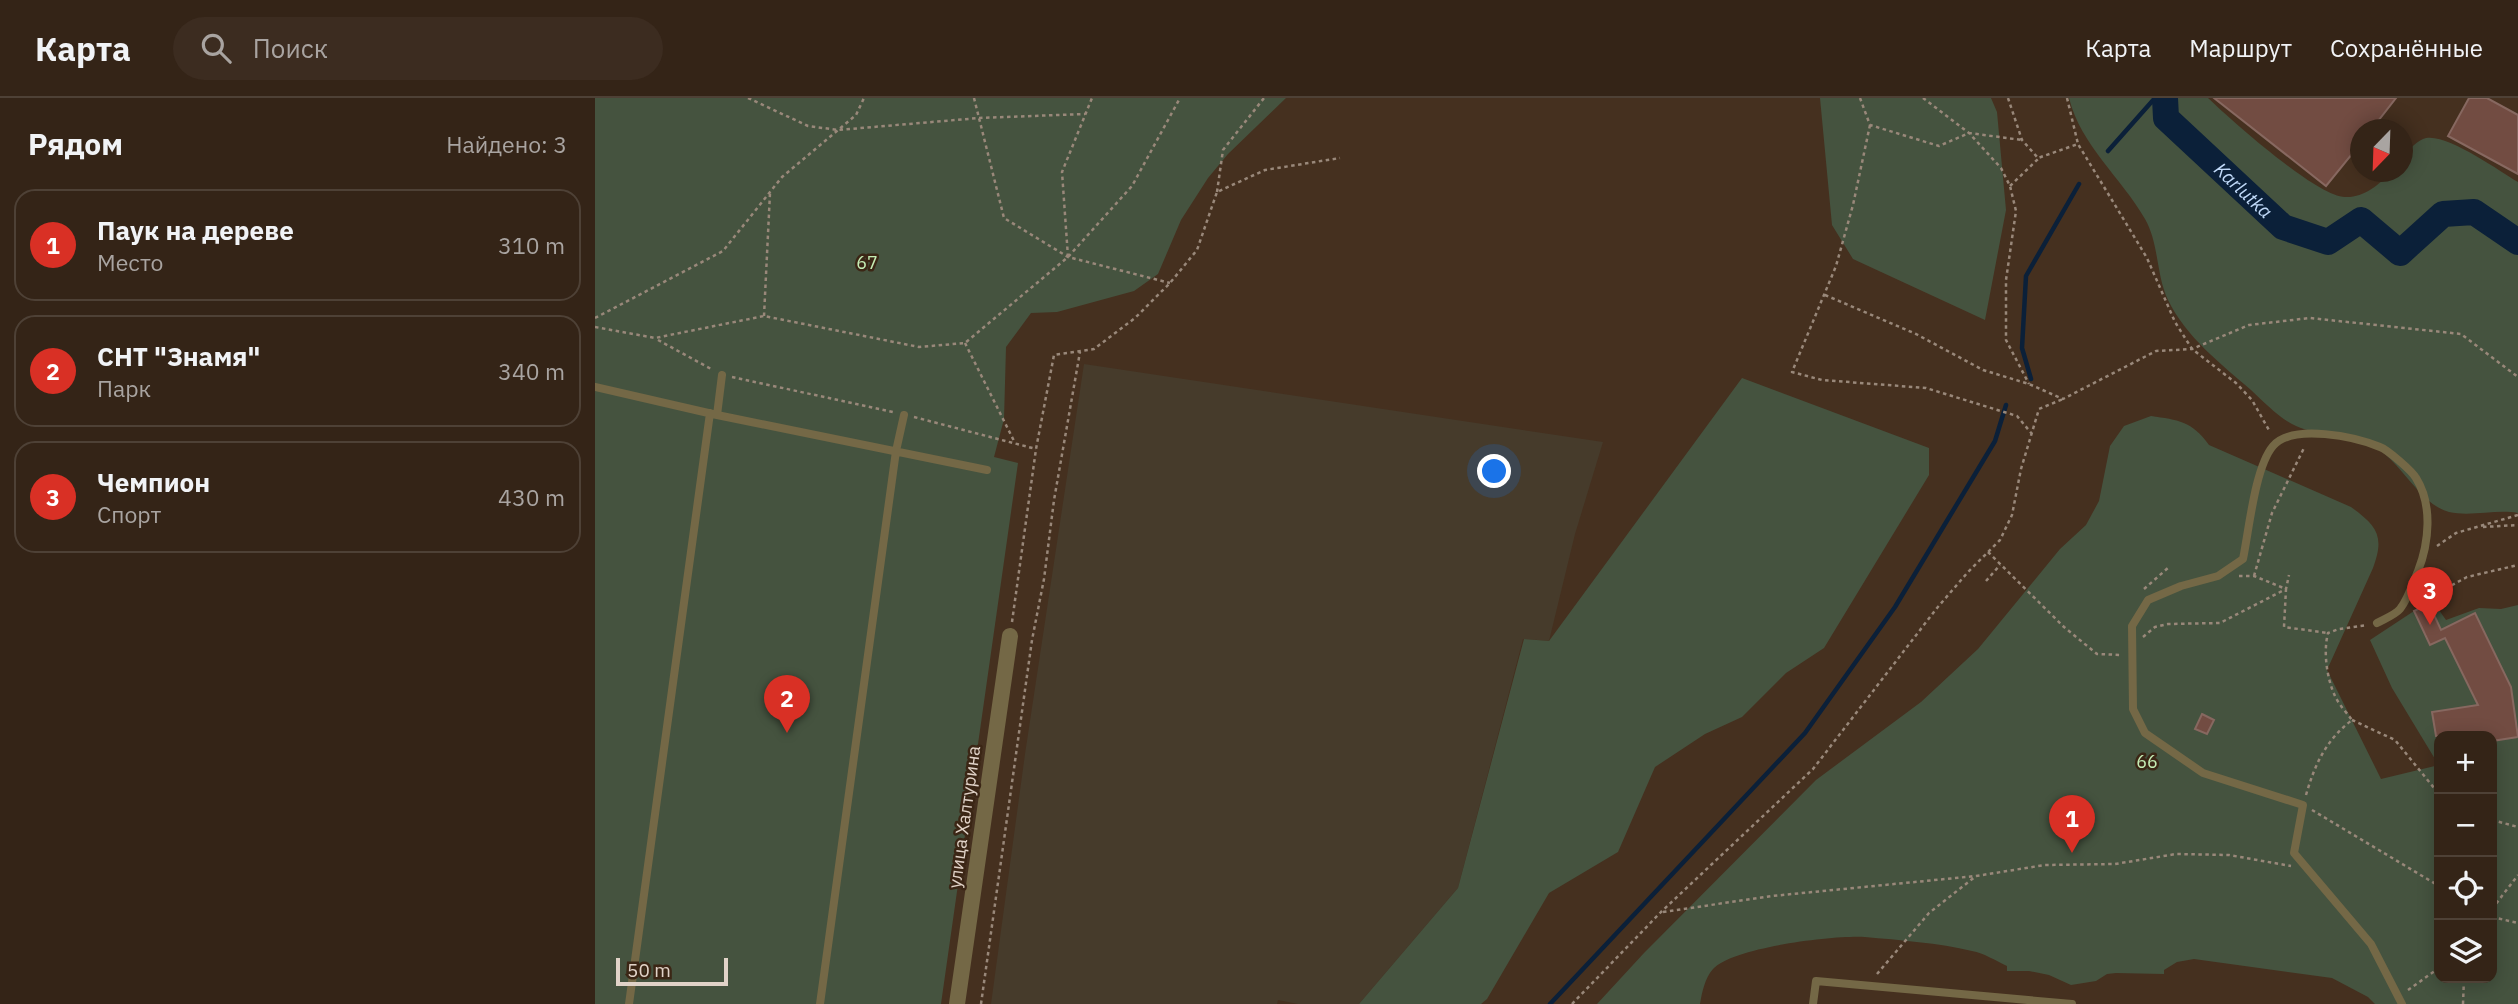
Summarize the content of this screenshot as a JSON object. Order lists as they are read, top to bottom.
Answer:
{
  "streets": {
    "street": ["улица Халтурина"]
  },
  "water": ["Karlutka"],
  "parks": ["67", "66"],
  "scale_bar": "50 m",
  "north": "bottom left",
  "page": {
    "header": "Карта",
    "search": "Поиск",
    "nav": ["Карта", "Маршрут", "Сохранённые"],
    "heading": ["Рядом", "Найдено: 3"],
    "list": [
      {
        "mark": "1",
        "name": "Паук на дереве",
        "note": "Место",
        "value": "310 m"
      },
      {
        "mark": "2",
        "name": "СНТ \"Знамя\"",
        "note": "Парк",
        "value": "340 m"
      },
      {
        "mark": "3",
        "name": "Чемпион",
        "note": "Спорт",
        "value": "430 m"
      }
    ],
    "pins": ["3", "2", "1"],
    "map_buttons": ["+", "−"],
    "scale": "50 m"
  }
}
